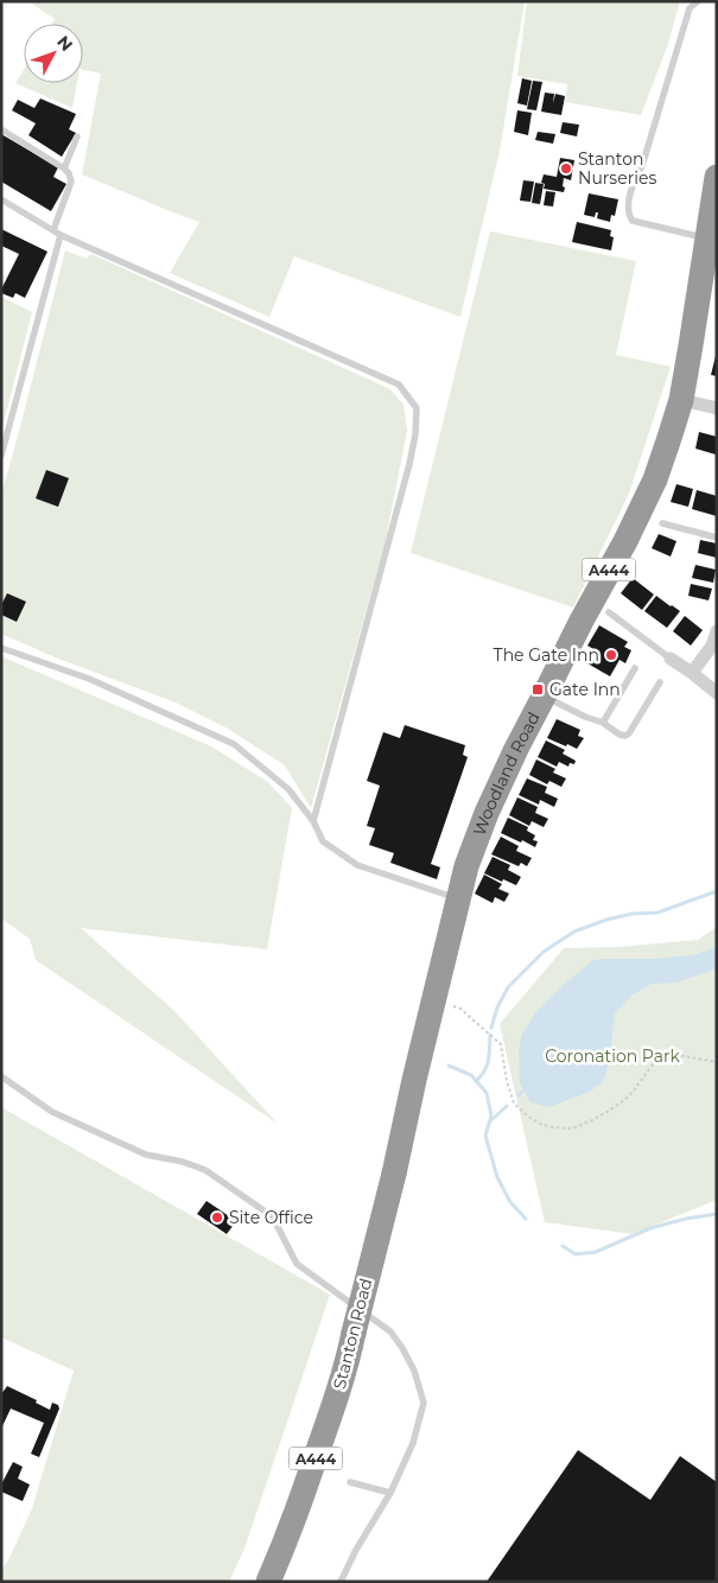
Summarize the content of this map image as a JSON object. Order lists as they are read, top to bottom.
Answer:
{
  "streets": {
    "highway": ["A444", "Woodland Road", "Stanton Road"]
  },
  "crossings": [
    ["Woodland Road", "Stanton Road"]
  ],
  "parks": ["Coronation Park"],
  "places": {
    "other": ["Stanton Nurseries", "The Gate Inn", "Site Office"],
    "transit": ["Gate Inn"]
  },
  "north": "top right"
}
